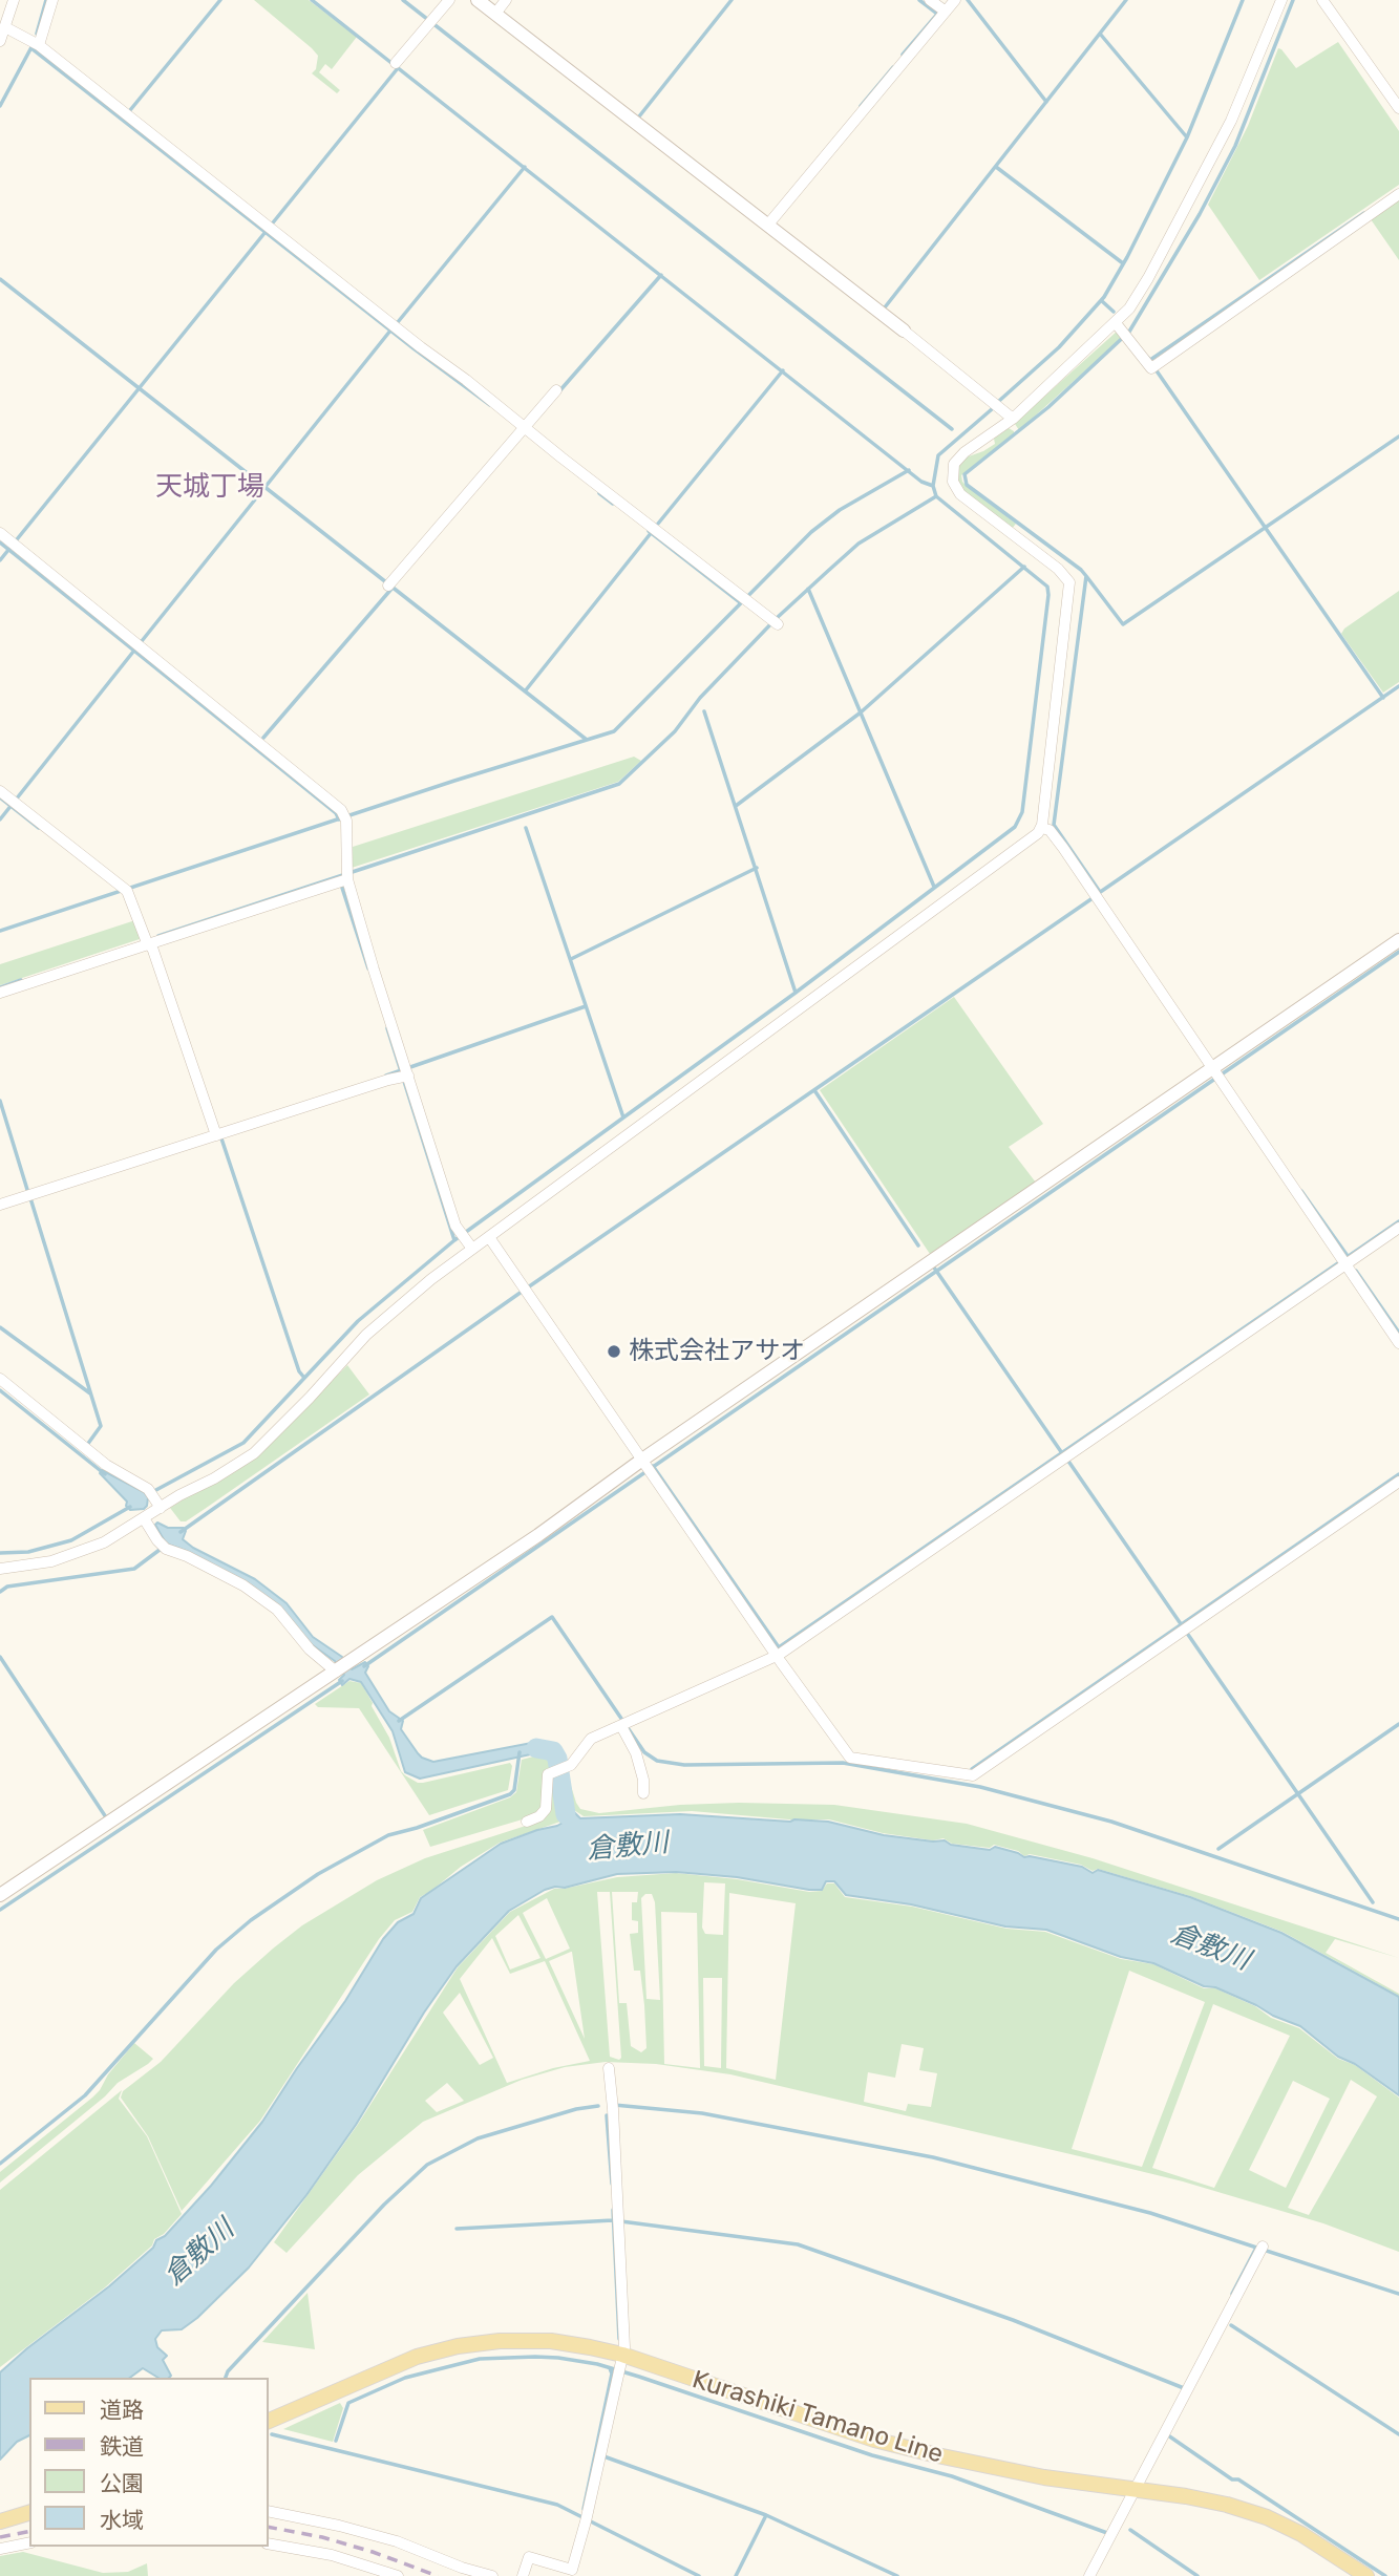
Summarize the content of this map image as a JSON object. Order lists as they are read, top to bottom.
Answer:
{
  "streets": {
    "main road": ["Kurashiki Tamano Line"]
  },
  "districts": ["天城丁場"],
  "water": ["倉敷川"],
  "places": ["株式会社アサオ"],
  "legend": [
    "道路",
    "鉄道",
    "公園",
    "水域"
  ]
}
